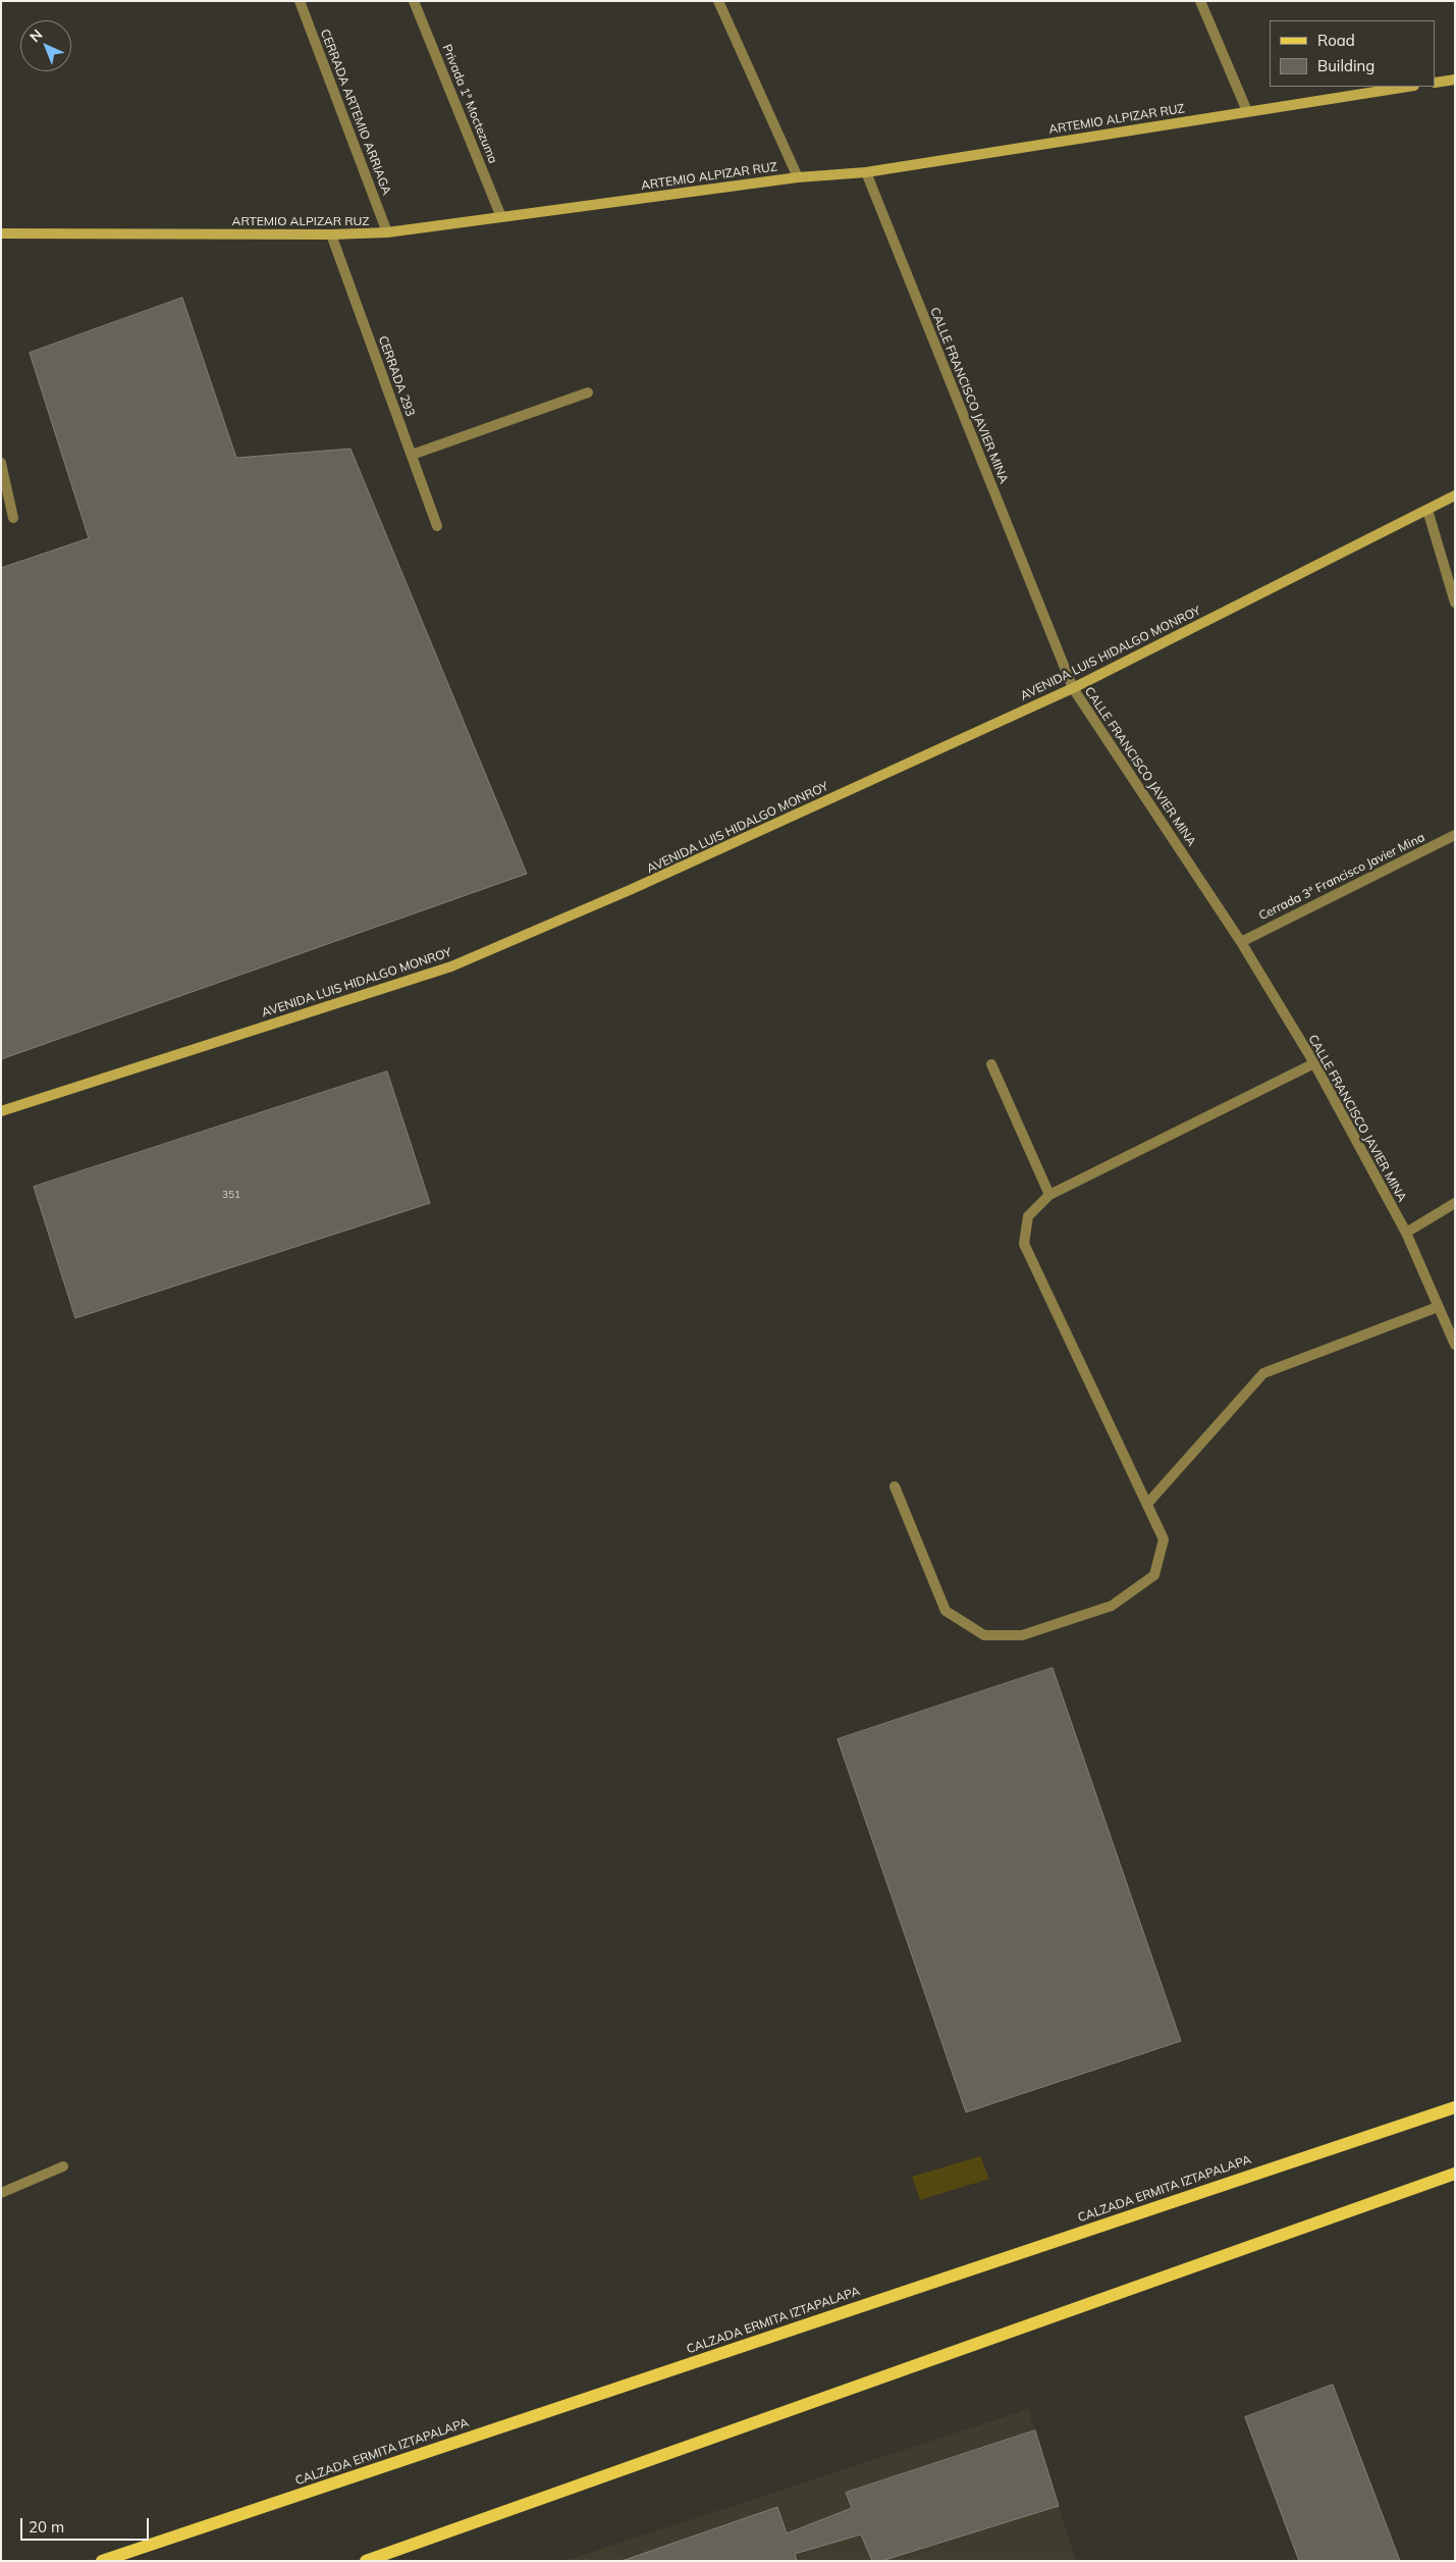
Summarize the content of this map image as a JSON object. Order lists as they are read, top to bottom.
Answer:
{
  "streets": {
    "main road": ["CALZADA ERMITA IZTAPALAPA"],
    "street": [
      "Privada 1ª Moctezuma",
      "CERRADA ARTEMIO ARRIAGA",
      "ARTEMIO ALPIZAR RUZ",
      "CERRADA 293",
      "CALLE FRANCISCO JAVIER MINA",
      "AVENIDA LUIS HIDALGO MONROY",
      "Cerrada 3ª Francisco Javier Mina"
    ]
  },
  "crossings": [
    ["Privada 1ª Moctezuma", "ARTEMIO ALPIZAR RUZ"],
    ["CERRADA ARTEMIO ARRIAGA", "ARTEMIO ALPIZAR RUZ"],
    ["ARTEMIO ALPIZAR RUZ", "CERRADA 293"],
    ["ARTEMIO ALPIZAR RUZ", "CALLE FRANCISCO JAVIER MINA"],
    ["CALLE FRANCISCO JAVIER MINA", "AVENIDA LUIS HIDALGO MONROY"],
    ["CALLE FRANCISCO JAVIER MINA", "Cerrada 3ª Francisco Javier Mina"]
  ],
  "house_numbers": ["351"],
  "legend": ["Road", "Building"],
  "scale_bar": "20 m",
  "north": "top left"
}
